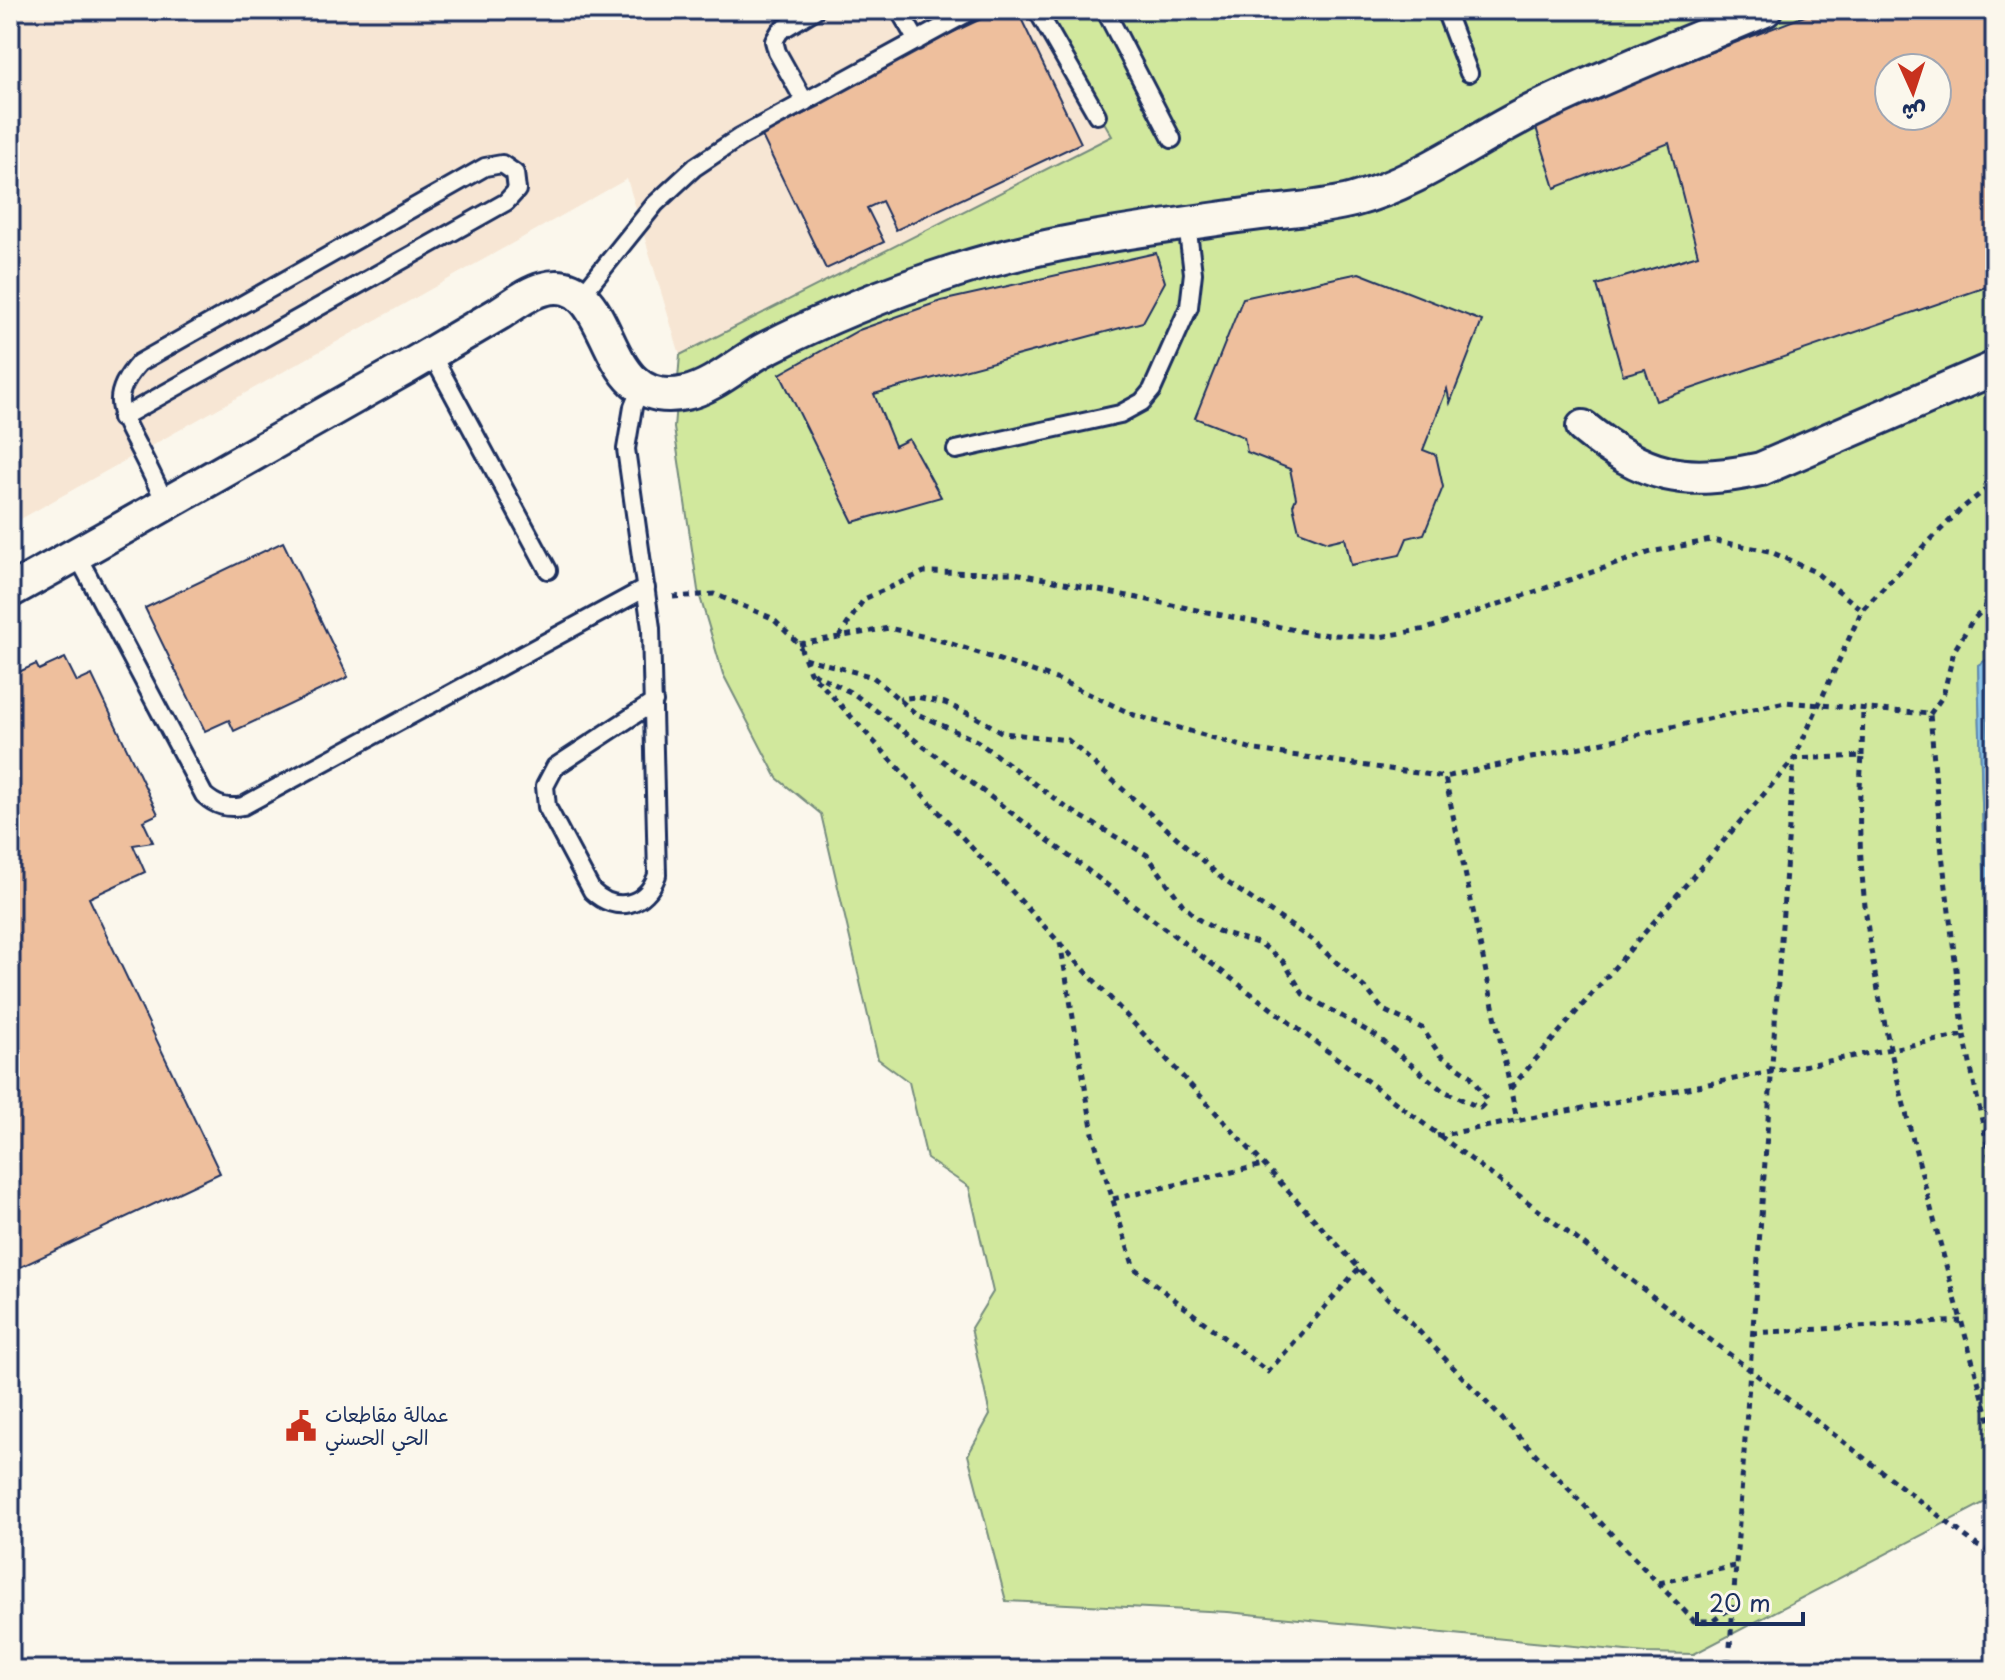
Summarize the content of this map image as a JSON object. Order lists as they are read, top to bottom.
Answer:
{
  "places": {
    "public building": ["عمالة مقاطعات الحي الحسني"]
  },
  "scale_bar": "20 m",
  "north": "bottom"
}
